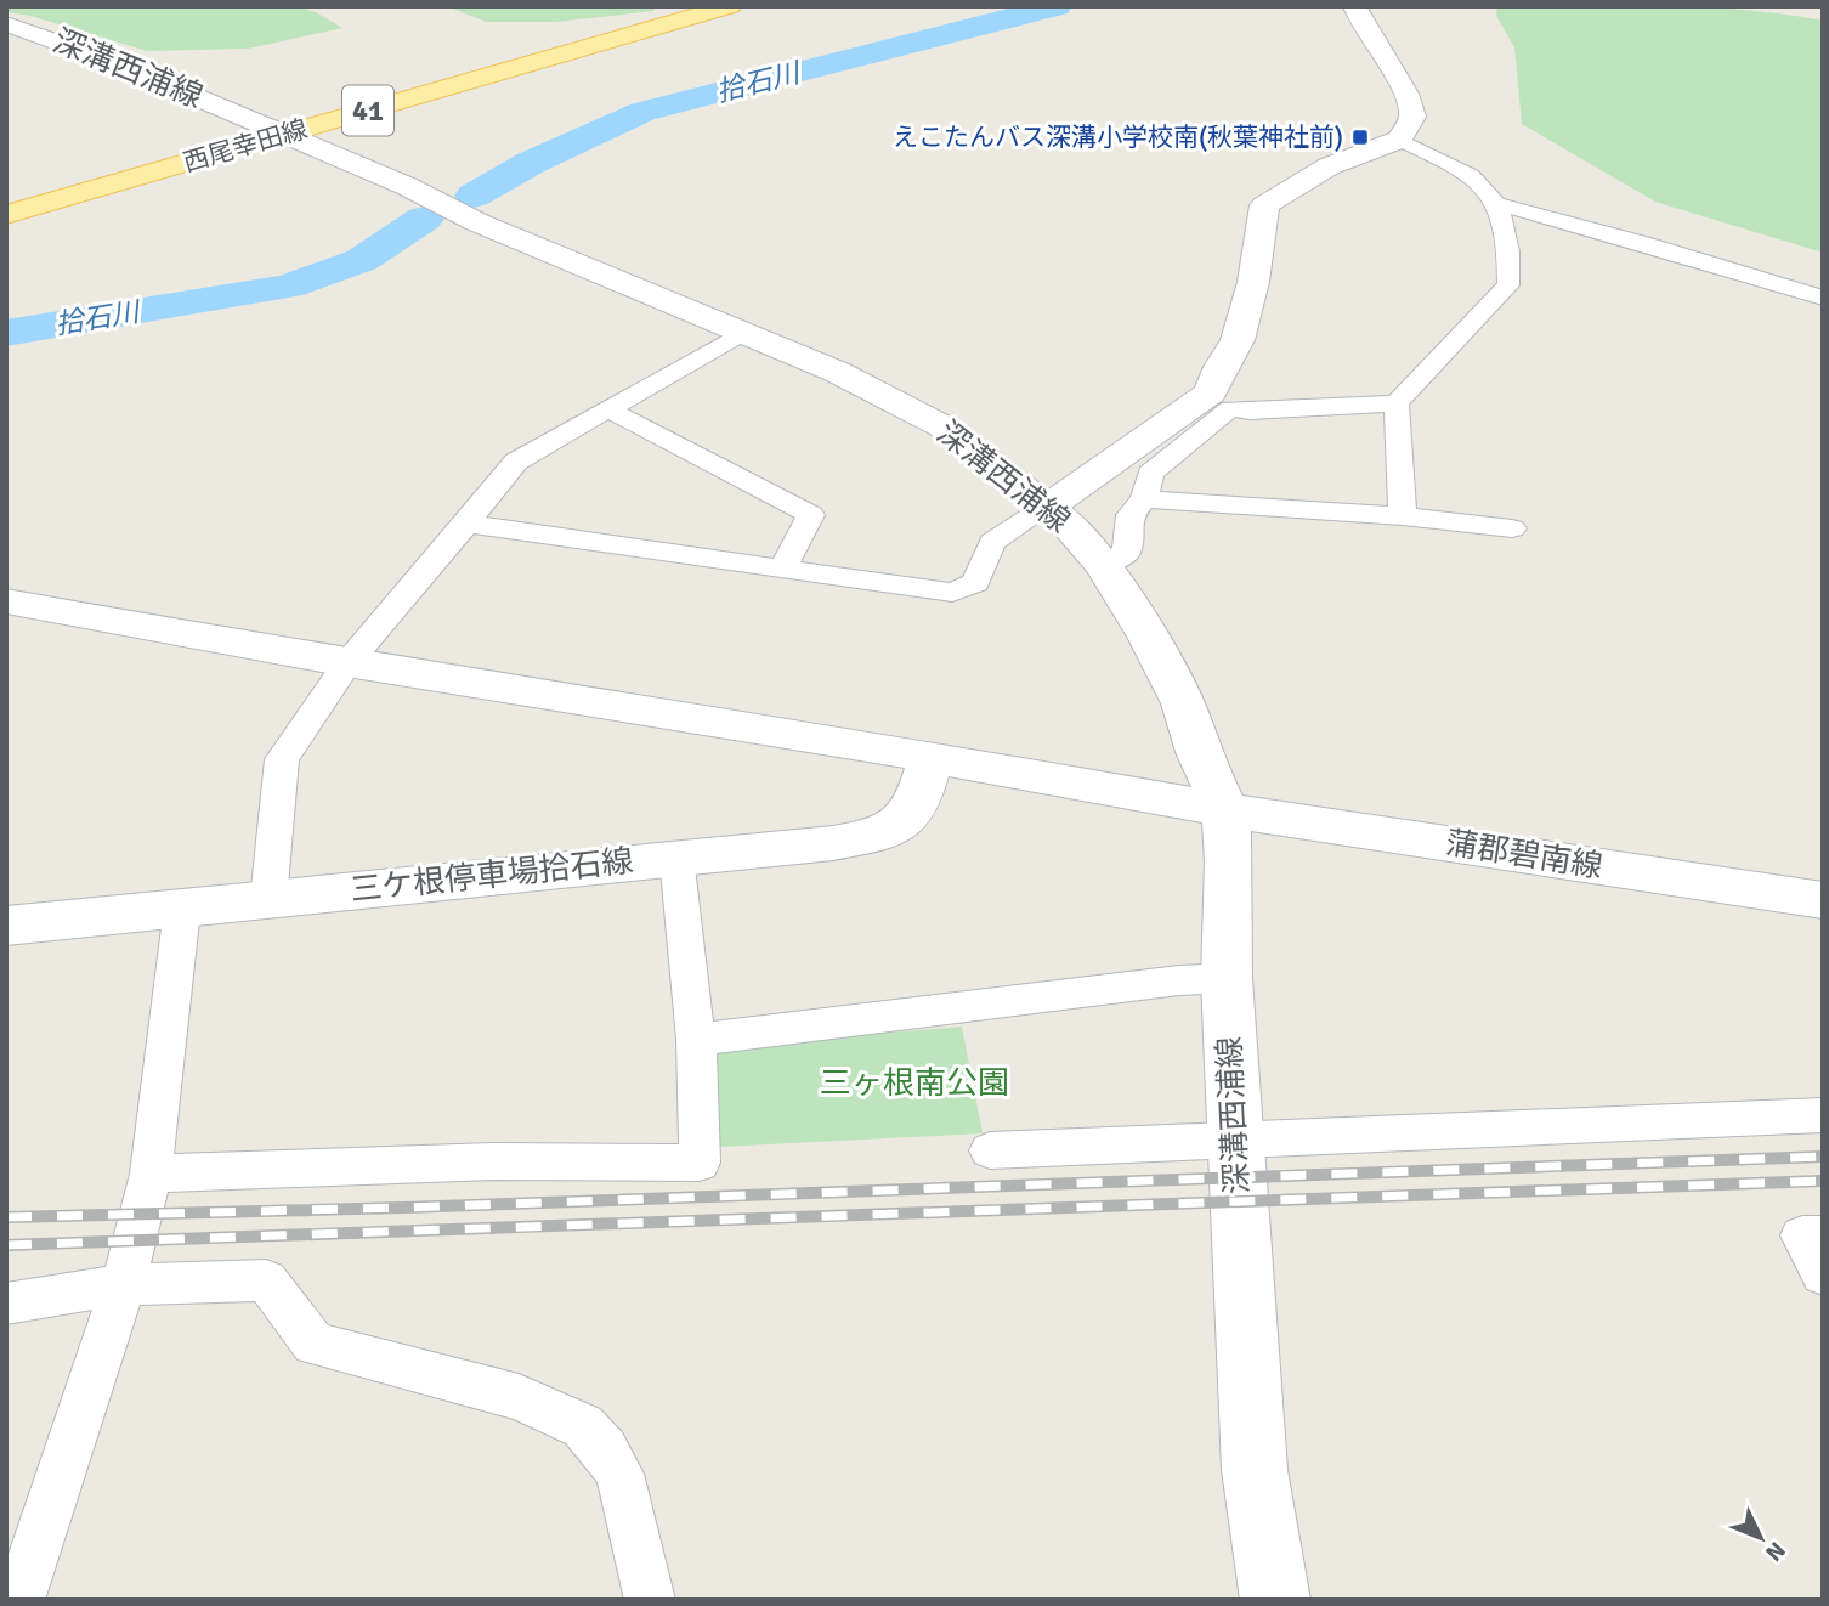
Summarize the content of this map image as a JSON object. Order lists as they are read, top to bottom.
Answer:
{
  "streets": {
    "main road": [
      "深溝西浦線",
      "41",
      "西尾幸田線",
      "蒲郡碧南線",
      "三ケ根停車場拾石線"
    ]
  },
  "crossings": [
    ["深溝西浦線", "西尾幸田線"],
    ["深溝西浦線", "蒲郡碧南線"]
  ],
  "water": ["拾石川"],
  "parks": ["三ヶ根南公園"],
  "places": {
    "transit": ["えこたんバス深溝小学校南(秋葉神社前)"]
  },
  "north": "bottom right"
}
